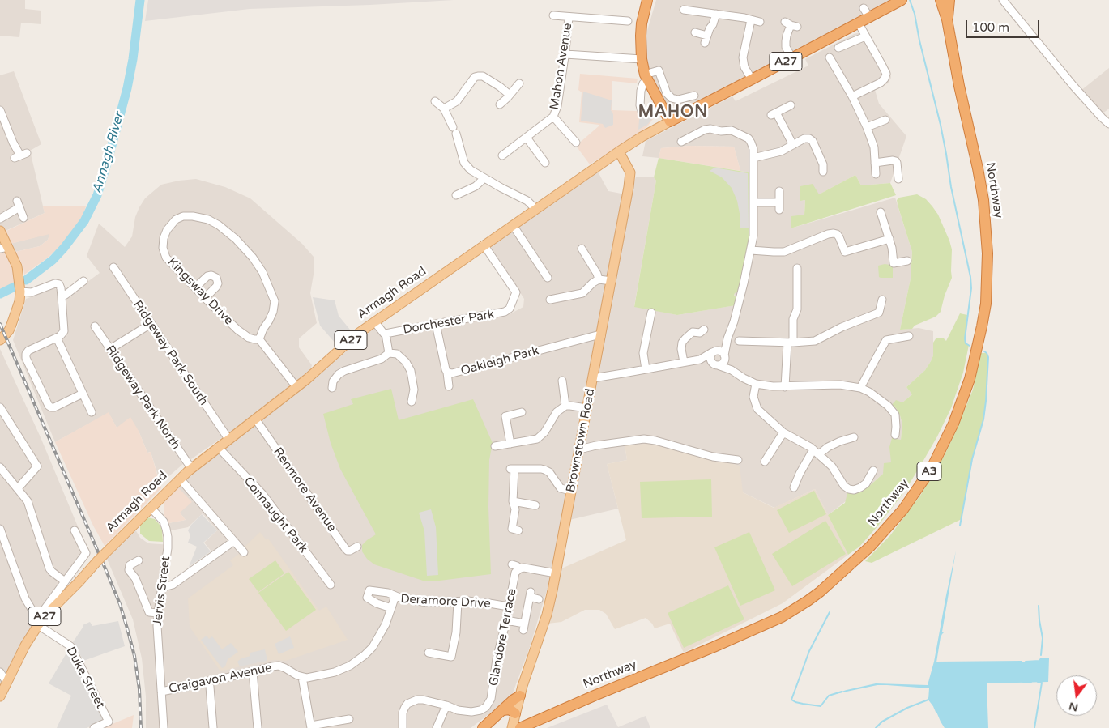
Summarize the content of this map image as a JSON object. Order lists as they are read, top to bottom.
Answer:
{
  "streets": {
    "highway": ["A27", "Northway", "A3"],
    "main road": ["Armagh Road", "Brownstown Road"],
    "street": [
      "Mahon Avenue",
      "Kingsway Drive",
      "Dorchester Park",
      "Ridgeway Park South",
      "Oakleigh Park",
      "Ridgeway Park North",
      "Renmore Avenue",
      "Connaught Park",
      "Jervis Street",
      "Deramore Drive",
      "Glandore Terrace",
      "Duke Street",
      "Craigavon Avenue"
    ]
  },
  "crossings": [
    ["A27", "Armagh Road"],
    ["A27", "Brownstown Road"],
    ["A27", "Duke Street"],
    ["Northway", "Brownstown Road"],
    ["Armagh Road", "Dorchester Park"],
    ["Armagh Road", "Ridgeway Park South"],
    ["Armagh Road", "Ridgeway Park North"],
    ["Armagh Road", "Brownstown Road"],
    ["Armagh Road", "Renmore Avenue"],
    ["Armagh Road", "Connaught Park"],
    ["Armagh Road", "Jervis Street"],
    ["Armagh Road", "Duke Street"],
    ["Dorchester Park", "Oakleigh Park"],
    ["Oakleigh Park", "Brownstown Road"],
    ["Jervis Street", "Craigavon Avenue"],
    ["Deramore Drive", "Glandore Terrace"],
    ["Deramore Drive", "Craigavon Avenue"]
  ],
  "districts": ["MAHON"],
  "water": ["Annagh River"],
  "scale_bar": "100 m",
  "north": "bottom"
}
